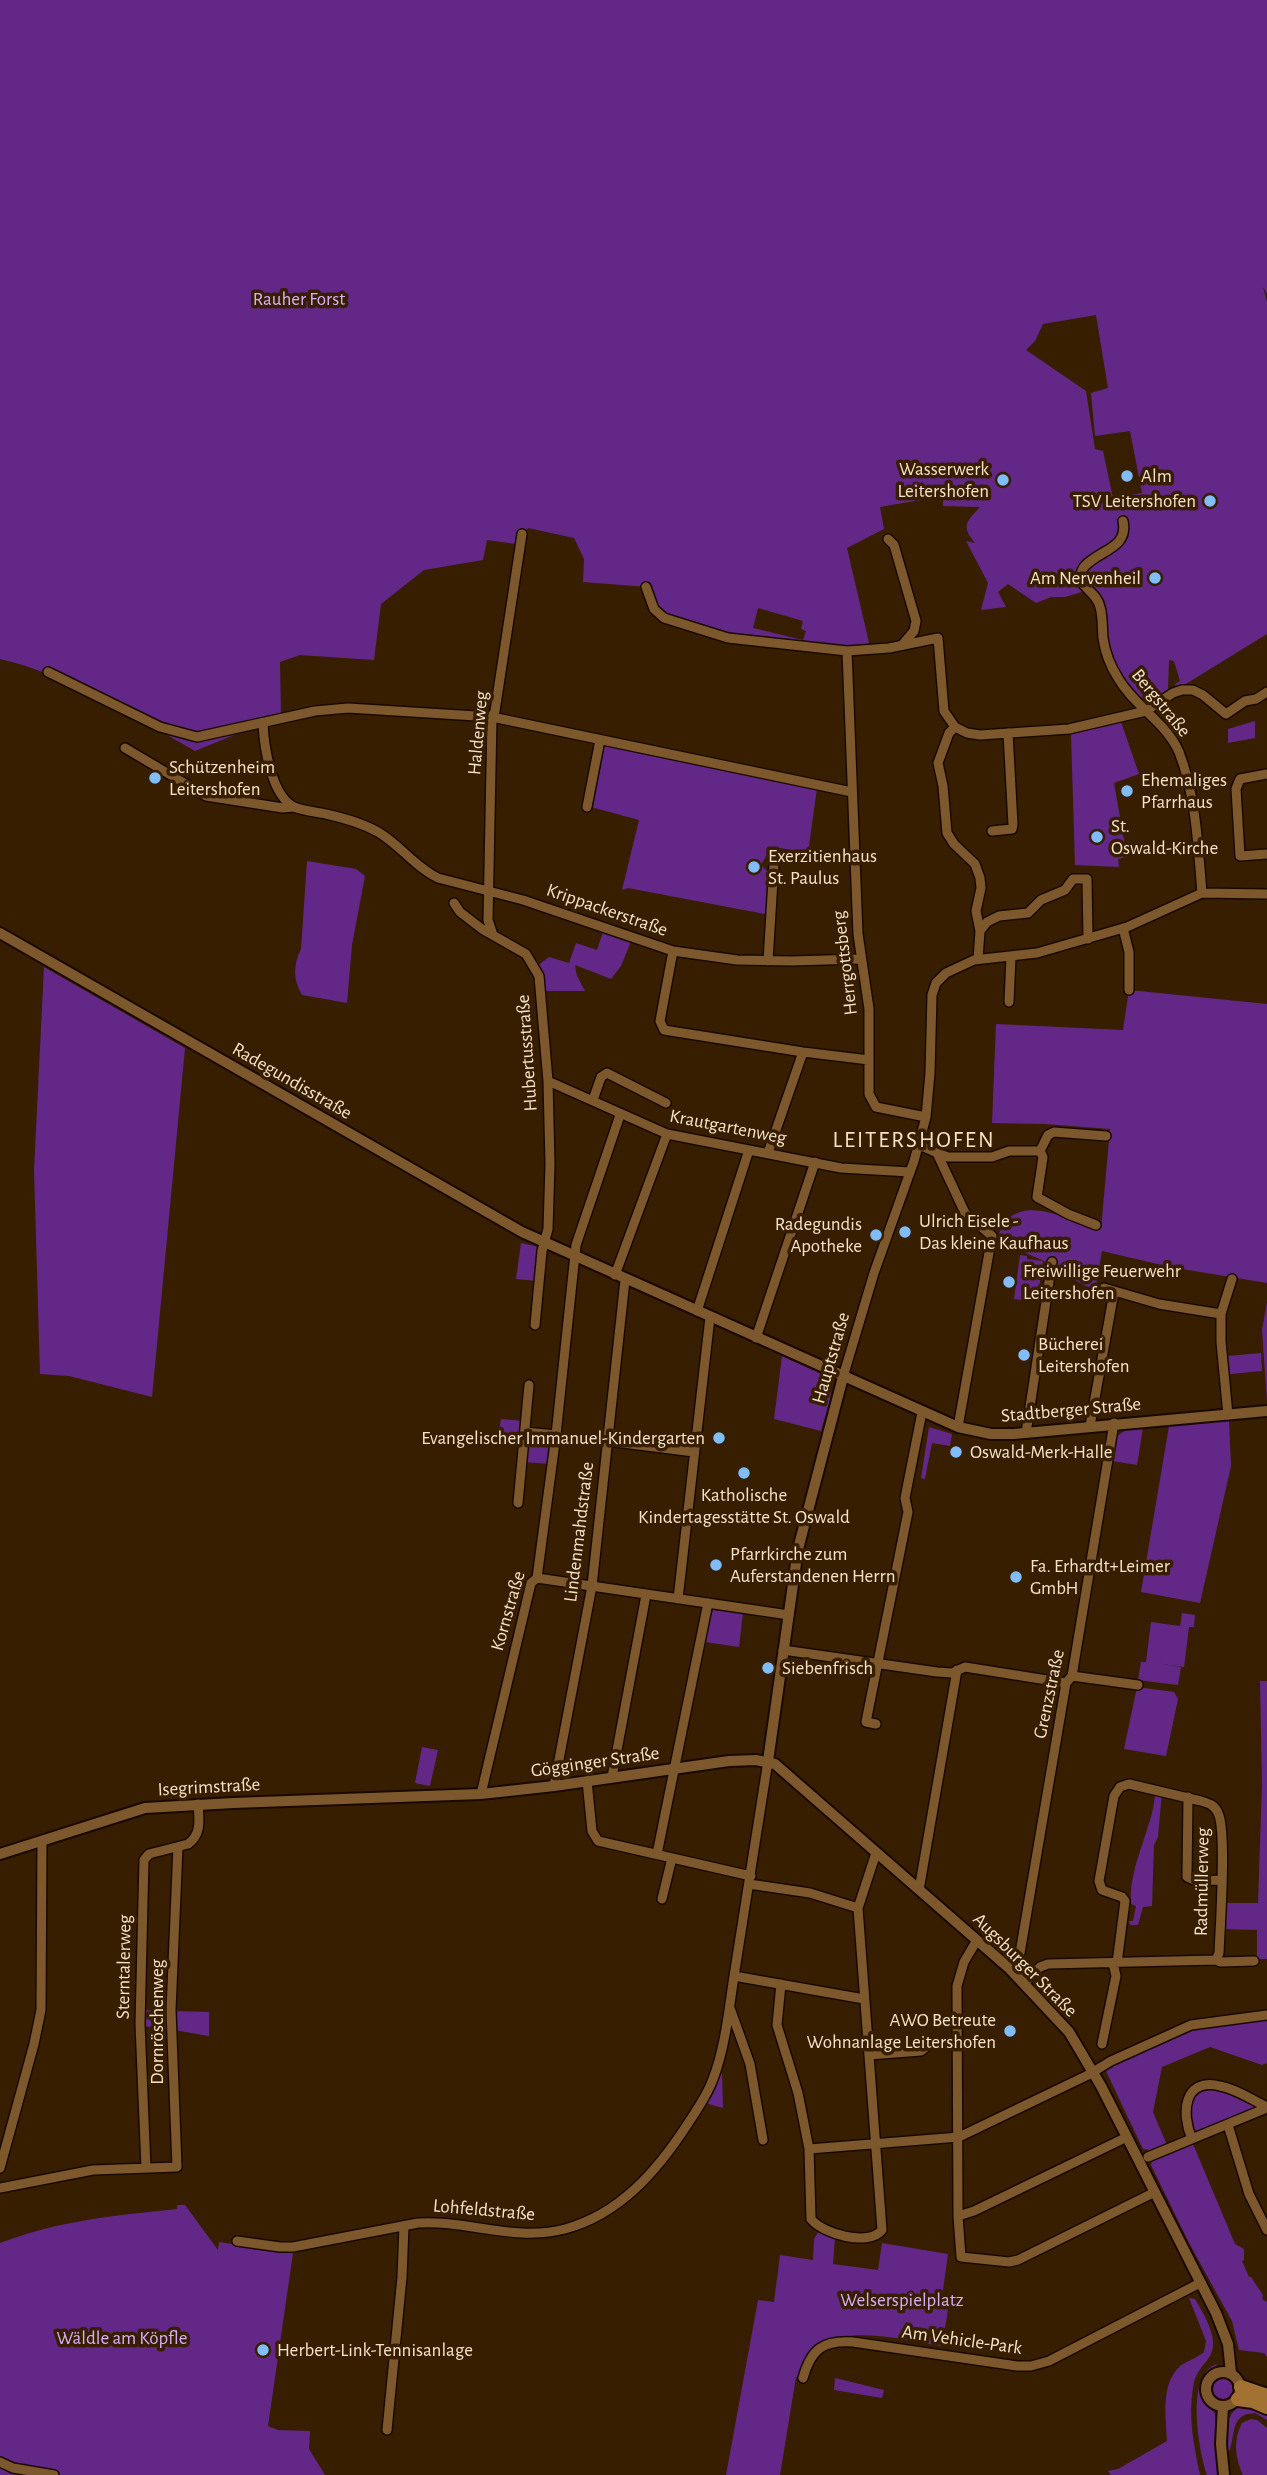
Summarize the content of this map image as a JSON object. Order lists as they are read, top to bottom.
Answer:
{
  "streets": {
    "street": [
      "Bergstraße",
      "Haldenweg",
      "Krippackerstraße",
      "Herrgottsberg",
      "Hubertusstraße",
      "Radegundisstraße",
      "Krautgartenweg",
      "Hauptstraße",
      "Stadtberger Straße",
      "Lindenmahdstraße",
      "Kornstraße",
      "Grenzstraße",
      "Gögginger Straße",
      "Isegrimstraße",
      "Radmüllerweg",
      "Augsburger Straße",
      "Sterntalerweg",
      "Dornröschenweg",
      "Lohfeldstraße",
      "Am Vehicle-Park"
    ]
  },
  "crossings": [
    ["Haldenweg", "Krippackerstraße"],
    ["Haldenweg", "Hubertusstraße"],
    ["Krippackerstraße", "Herrgottsberg"],
    ["Herrgottsberg", "Hauptstraße"],
    ["Hubertusstraße", "Radegundisstraße"],
    ["Hubertusstraße", "Krautgartenweg"],
    ["Radegundisstraße", "Hauptstraße"],
    ["Radegundisstraße", "Stadtberger Straße"],
    ["Radegundisstraße", "Lindenmahdstraße"],
    ["Radegundisstraße", "Kornstraße"],
    ["Krautgartenweg", "Hauptstraße"],
    ["Krautgartenweg", "Lindenmahdstraße"],
    ["Krautgartenweg", "Kornstraße"],
    ["Hauptstraße", "Stadtberger Straße"],
    ["Hauptstraße", "Gögginger Straße"],
    ["Hauptstraße", "Augsburger Straße"],
    ["Hauptstraße", "Lohfeldstraße"],
    ["Stadtberger Straße", "Grenzstraße"],
    ["Lindenmahdstraße", "Gögginger Straße"],
    ["Kornstraße", "Gögginger Straße"],
    ["Grenzstraße", "Augsburger Straße"],
    ["Gögginger Straße", "Isegrimstraße"],
    ["Gögginger Straße", "Augsburger Straße"],
    ["Gögginger Straße", "Lohfeldstraße"],
    ["Isegrimstraße", "Sterntalerweg"],
    ["Augsburger Straße", "Lohfeldstraße"],
    ["Augsburger Straße", "Am Vehicle-Park"],
    ["Sterntalerweg", "Dornröschenweg"]
  ],
  "districts": ["LEITERSHOFEN"],
  "parks": ["Rauher Forst", "Welserspielplatz", "Wäldle am Köpfle"],
  "places": [
    "Alm",
    "Wasserwerk Leitershofen",
    "TSV Leitershofen",
    "Am Nervenheil",
    "Schützenheim Leitershofen",
    "Ehemaliges Pfarrhaus",
    "St. Oswald-Kirche",
    "Exerzitienhaus St. Paulus",
    "Ulrich Eisele - Das kleine Kaufhaus",
    "Radegundis Apotheke",
    "Freiwillige Feuerwehr Leitershofen",
    "Bücherei Leitershofen",
    "Evangelischer Immanuel-Kindergarten",
    "Oswald-Merk-Halle",
    "Katholische Kindertagesstätte St. Oswald",
    "Pfarrkirche zum Auferstandenen Herrn",
    "Fa. Erhardt+Leimer GmbH",
    "Siebenfrisch",
    "AWO Betreute Wohnanlage Leitershofen",
    "Herbert-Link-Tennisanlage"
  ]
}
